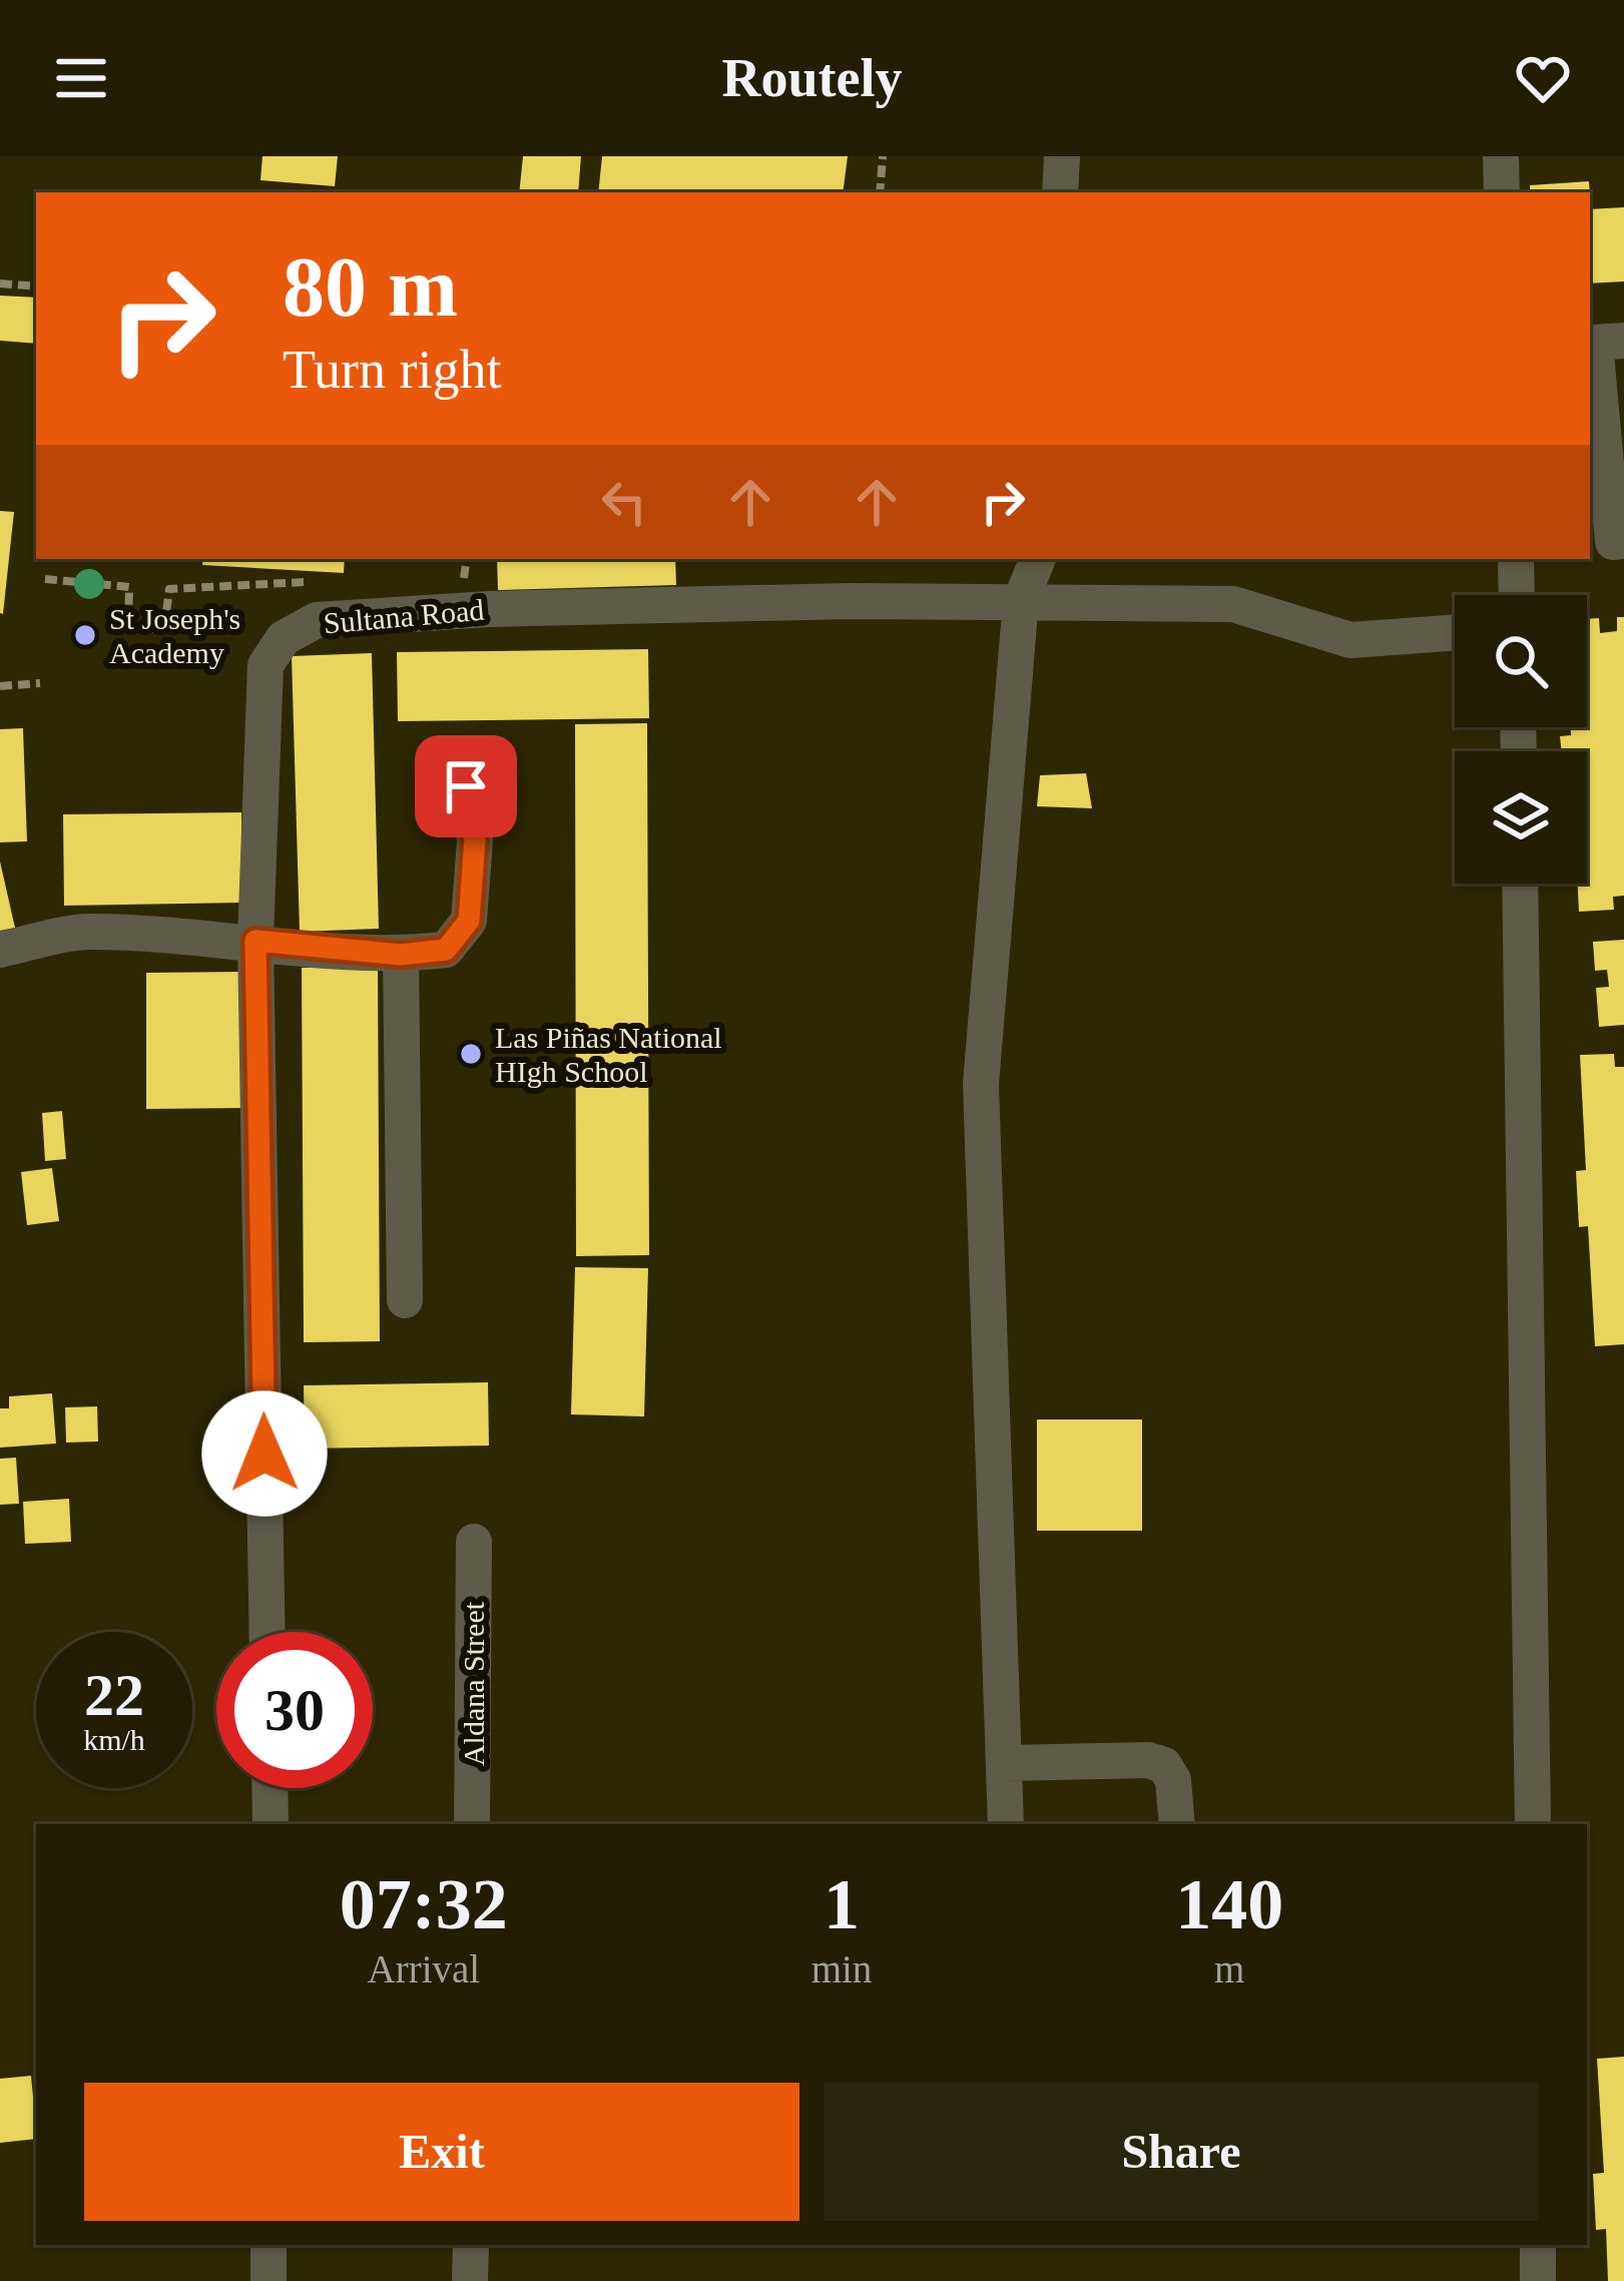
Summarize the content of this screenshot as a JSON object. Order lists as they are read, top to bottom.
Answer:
{
  "streets": {
    "street": ["Sultana Road", "Aldana Street"]
  },
  "places": ["St Joseph's Academy", "Las Piñas National HIgh School"],
  "page": {
    "header": "Routely",
    "turn": ["80 m", "Turn right"],
    "speed": "22 km/h",
    "limit": "30",
    "eta": [
      "07:32",
      "Arrival",
      "1",
      "min",
      "140",
      "m"
    ],
    "buttons": ["Exit", "Share"]
  }
}
